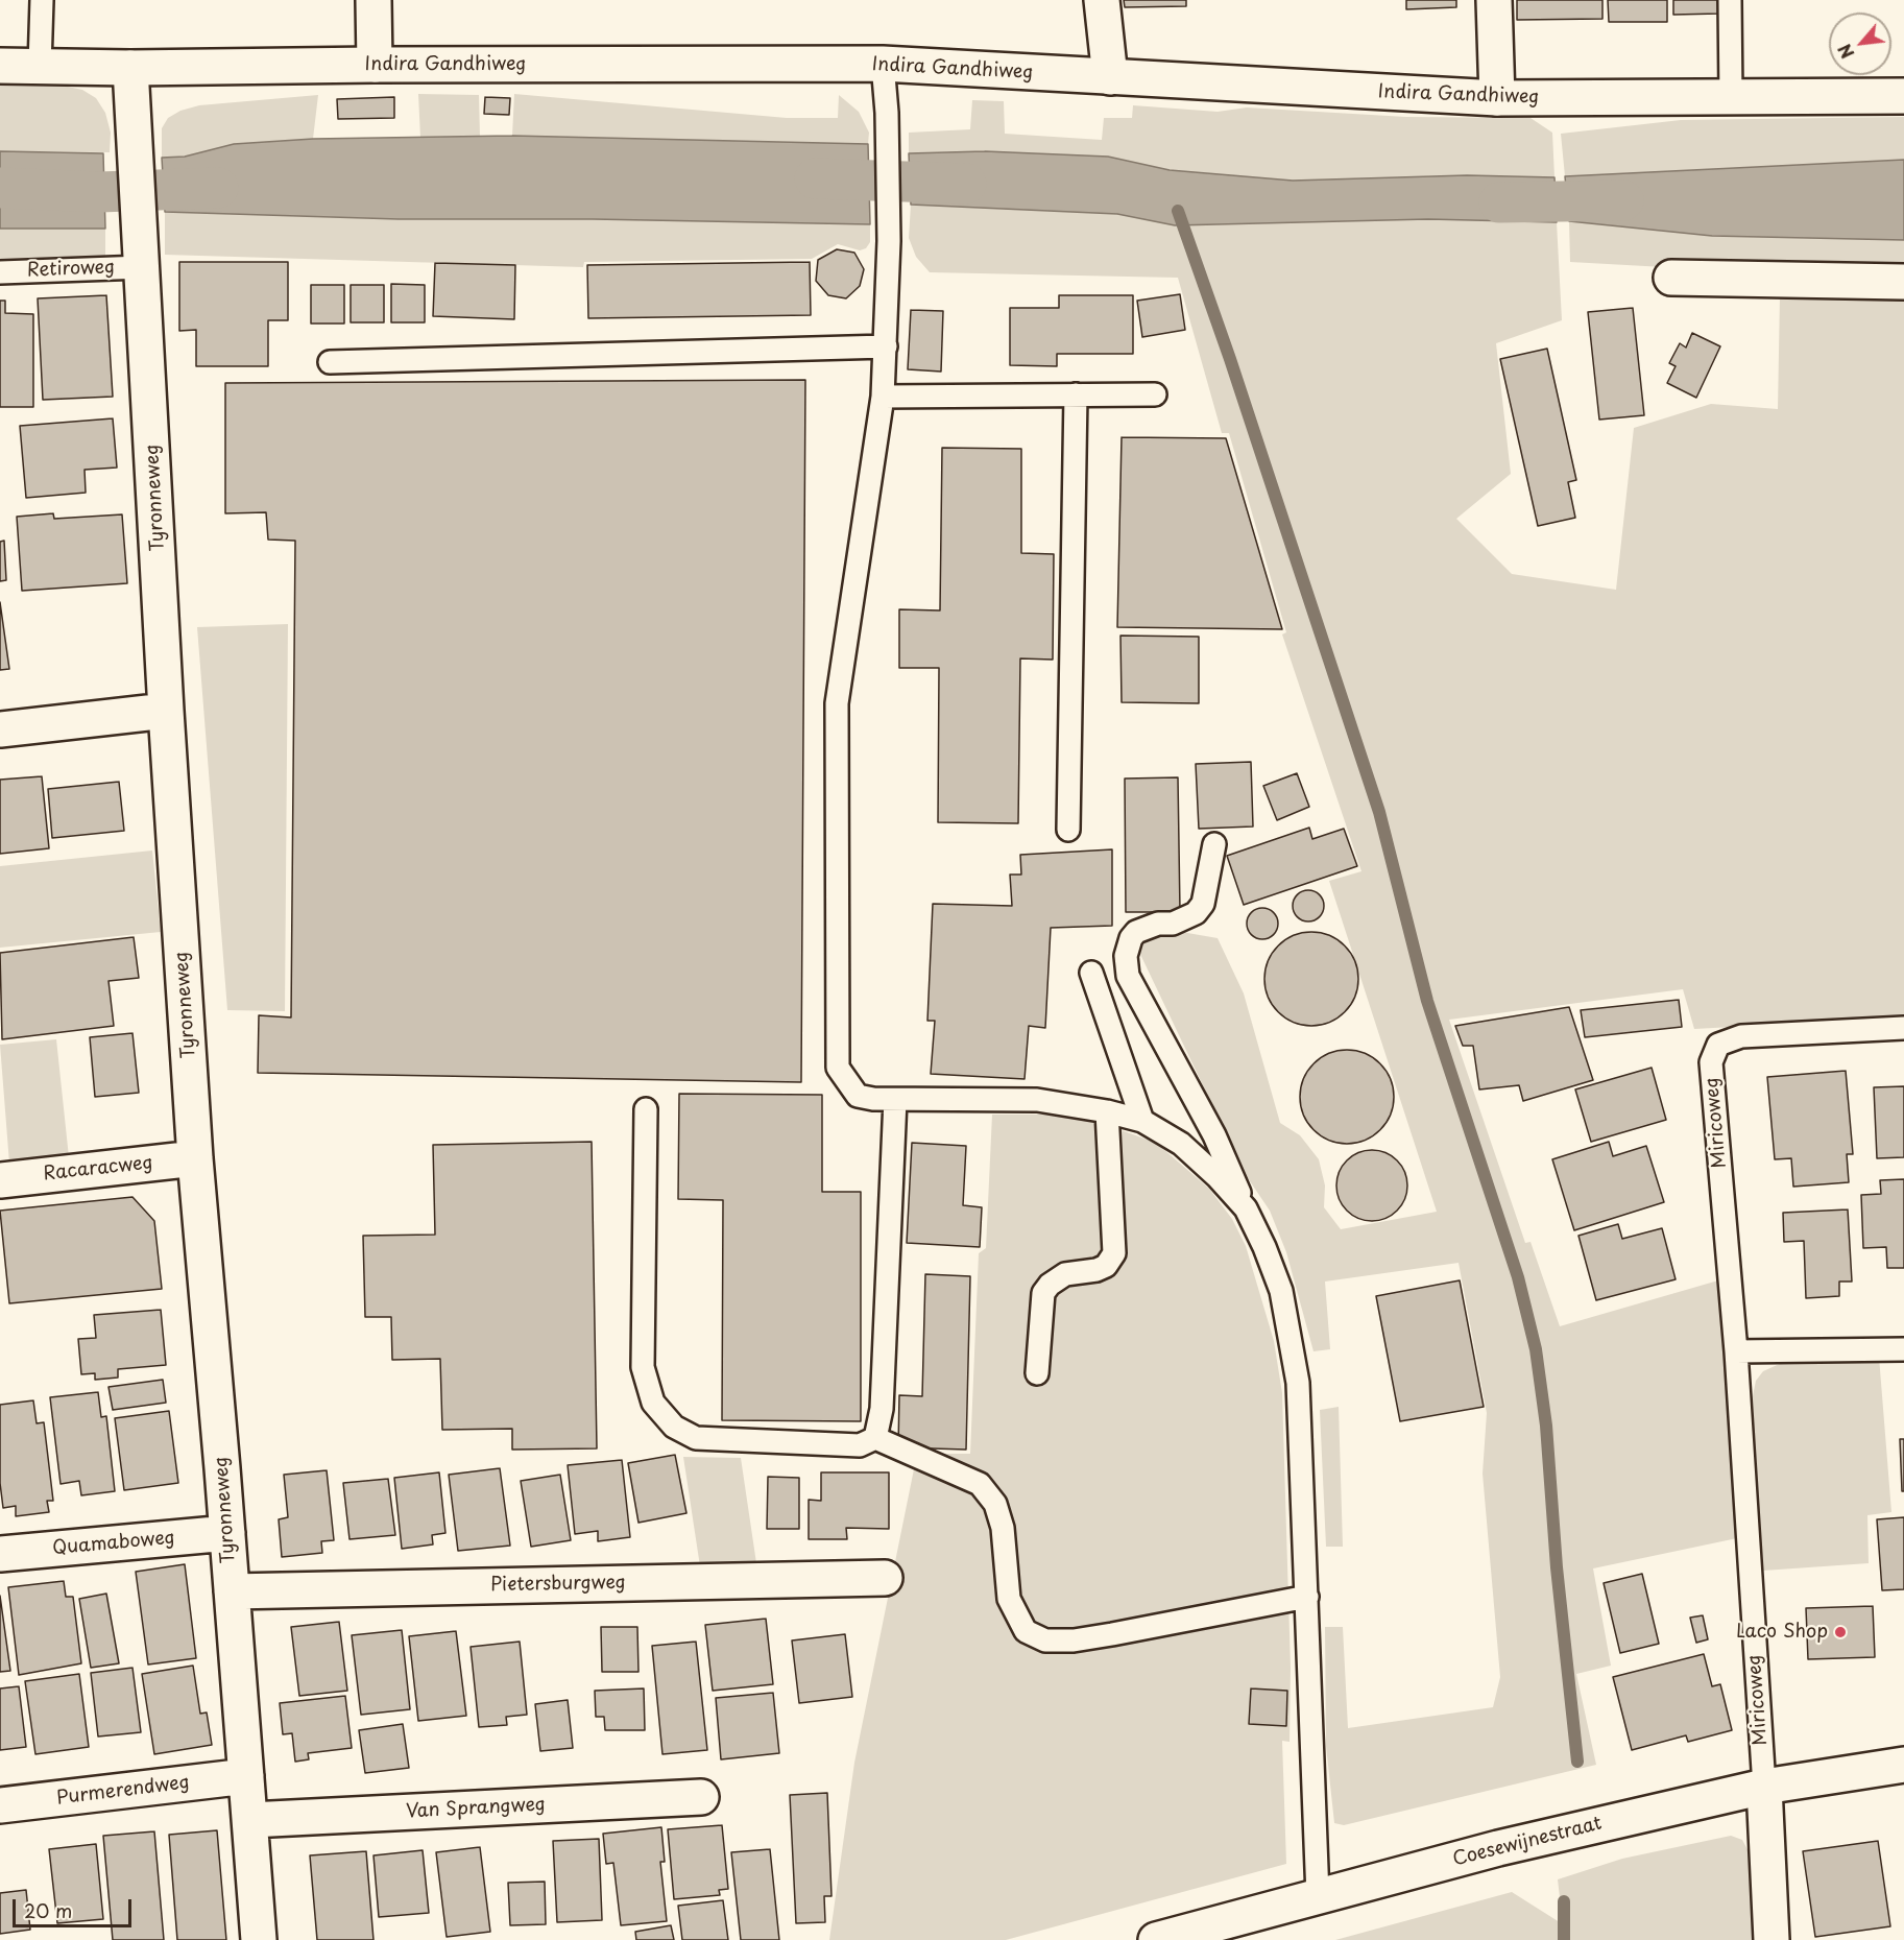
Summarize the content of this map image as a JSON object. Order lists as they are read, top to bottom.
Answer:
{
  "streets": {
    "street": [
      "Indira Gandhiweg",
      "Tyronneweg",
      "Racaracweg",
      "Quamaboweg",
      "Pietersburgweg",
      "Purmerendweg",
      "Van Sprangweg",
      "Coesewijnestraat"
    ],
    "lane": ["Retiroweg", "Miricoweg"]
  },
  "crossings": [
    ["Indira Gandhiweg", "Tyronneweg"],
    ["Retiroweg", "Tyronneweg"],
    ["Tyronneweg", "Racaracweg"],
    ["Tyronneweg", "Quamaboweg"],
    ["Tyronneweg", "Pietersburgweg"],
    ["Tyronneweg", "Purmerendweg"],
    ["Tyronneweg", "Van Sprangweg"],
    ["Miricoweg", "Coesewijnestraat"]
  ],
  "places": ["Laco Shop"],
  "scale_bar": "20 m",
  "north": "bottom left"
}
